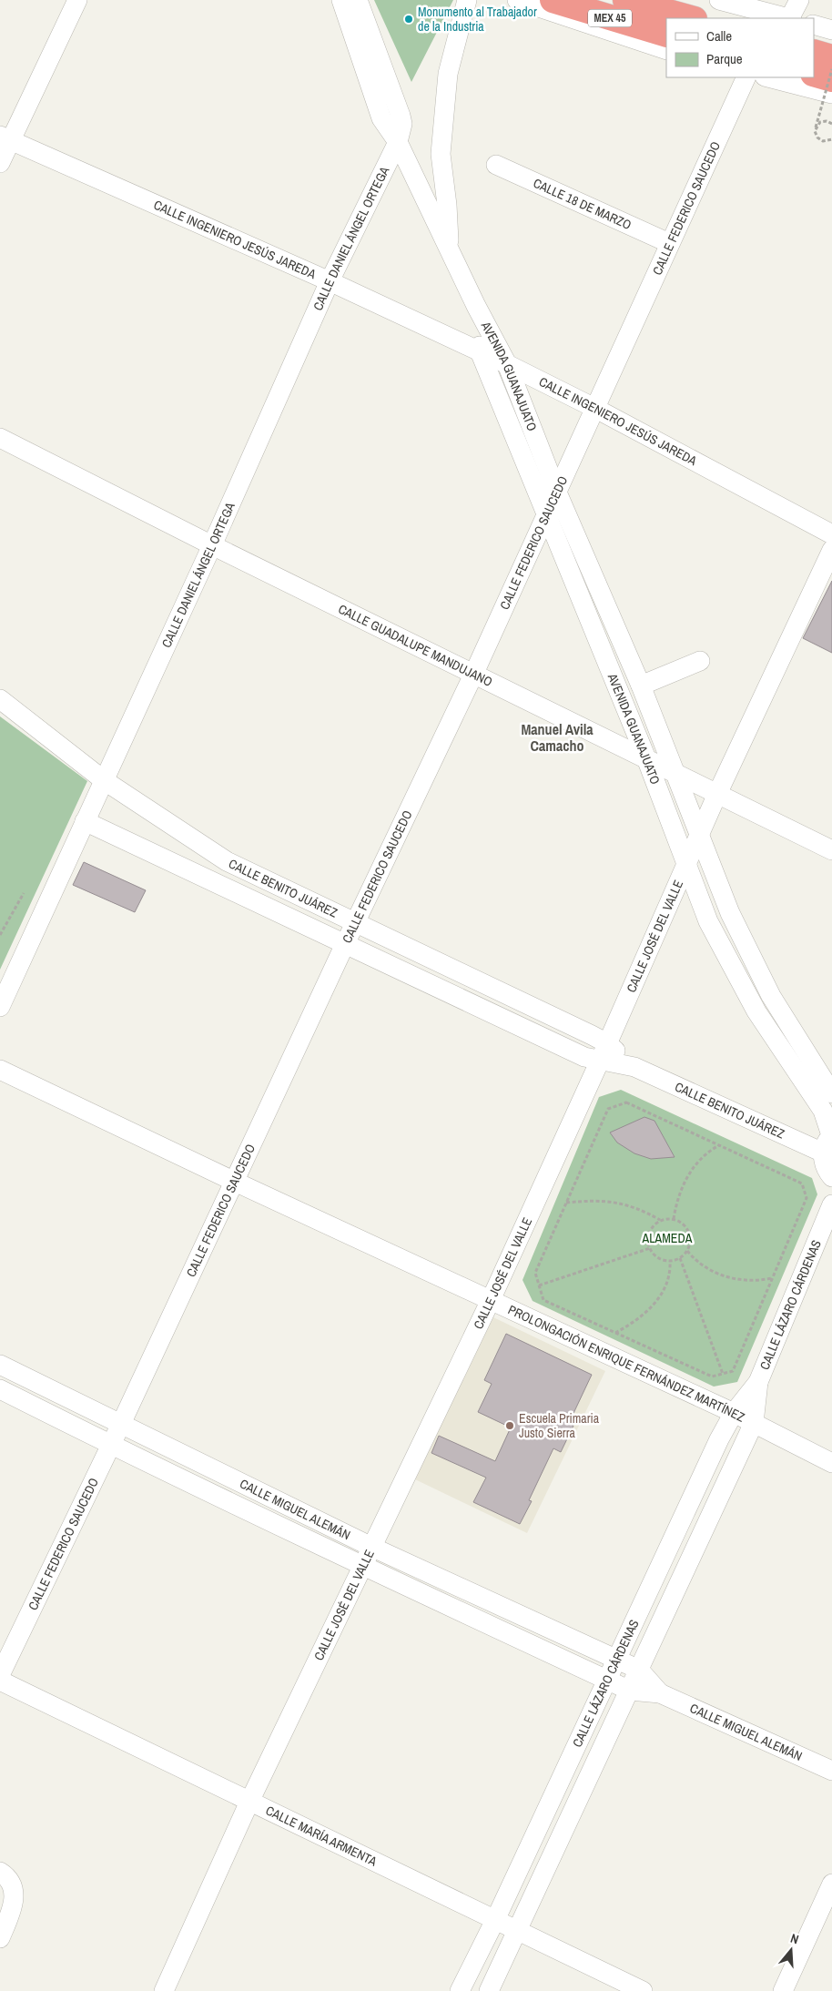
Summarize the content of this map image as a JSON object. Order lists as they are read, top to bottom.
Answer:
{
  "streets": {
    "highway": ["MEX 45"],
    "street": [
      "CALLE 18 DE MARZO",
      "CALLE FEDERICO SAUCEDO",
      "CALLE DANIEL ÁNGEL ORTEGA",
      "CALLE INGENIERO JESÚS JAREDA",
      "AVENIDA GUANAJUATO",
      "CALLE GUADALUPE MANDUJANO",
      "CALLE BENITO JUÁREZ",
      "CALLE JOSÉ DEL VALLE",
      "CALLE LÁZARO CÁRDENAS",
      "PROLONGACIÓN ENRIQUE FERNÁNDEZ MARTÍNEZ",
      "CALLE MIGUEL ALEMÁN",
      "CALLE MARÍA ARMENTA"
    ]
  },
  "crossings": [
    ["CALLE 18 DE MARZO", "CALLE FEDERICO SAUCEDO"],
    ["CALLE FEDERICO SAUCEDO", "CALLE INGENIERO JESÚS JAREDA"],
    ["CALLE FEDERICO SAUCEDO", "AVENIDA GUANAJUATO"],
    ["CALLE FEDERICO SAUCEDO", "CALLE GUADALUPE MANDUJANO"],
    ["CALLE FEDERICO SAUCEDO", "CALLE BENITO JUÁREZ"],
    ["CALLE FEDERICO SAUCEDO", "PROLONGACIÓN ENRIQUE FERNÁNDEZ MARTÍNEZ"],
    ["CALLE FEDERICO SAUCEDO", "CALLE MIGUEL ALEMÁN"],
    ["CALLE DANIEL ÁNGEL ORTEGA", "CALLE INGENIERO JESÚS JAREDA"],
    ["CALLE DANIEL ÁNGEL ORTEGA", "AVENIDA GUANAJUATO"],
    ["CALLE DANIEL ÁNGEL ORTEGA", "CALLE GUADALUPE MANDUJANO"],
    ["CALLE DANIEL ÁNGEL ORTEGA", "CALLE BENITO JUÁREZ"],
    ["CALLE INGENIERO JESÚS JAREDA", "AVENIDA GUANAJUATO"],
    ["AVENIDA GUANAJUATO", "CALLE GUADALUPE MANDUJANO"],
    ["AVENIDA GUANAJUATO", "CALLE BENITO JUÁREZ"],
    ["AVENIDA GUANAJUATO", "CALLE JOSÉ DEL VALLE"],
    ["CALLE GUADALUPE MANDUJANO", "CALLE JOSÉ DEL VALLE"],
    ["CALLE BENITO JUÁREZ", "CALLE JOSÉ DEL VALLE"],
    ["CALLE JOSÉ DEL VALLE", "PROLONGACIÓN ENRIQUE FERNÁNDEZ MARTÍNEZ"],
    ["CALLE JOSÉ DEL VALLE", "CALLE MIGUEL ALEMÁN"],
    ["CALLE JOSÉ DEL VALLE", "CALLE MARÍA ARMENTA"],
    ["CALLE LÁZARO CÁRDENAS", "PROLONGACIÓN ENRIQUE FERNÁNDEZ MARTÍNEZ"],
    ["CALLE LÁZARO CÁRDENAS", "CALLE MIGUEL ALEMÁN"],
    ["CALLE LÁZARO CÁRDENAS", "CALLE MARÍA ARMENTA"]
  ],
  "districts": ["Manuel Avila Camacho"],
  "parks": ["ALAMEDA"],
  "places": ["Monumento al Trabajador de la Industria", "Escuela Primaria Justo Sierra"],
  "legend": ["Calle", "Parque"],
  "north": "top"
}
